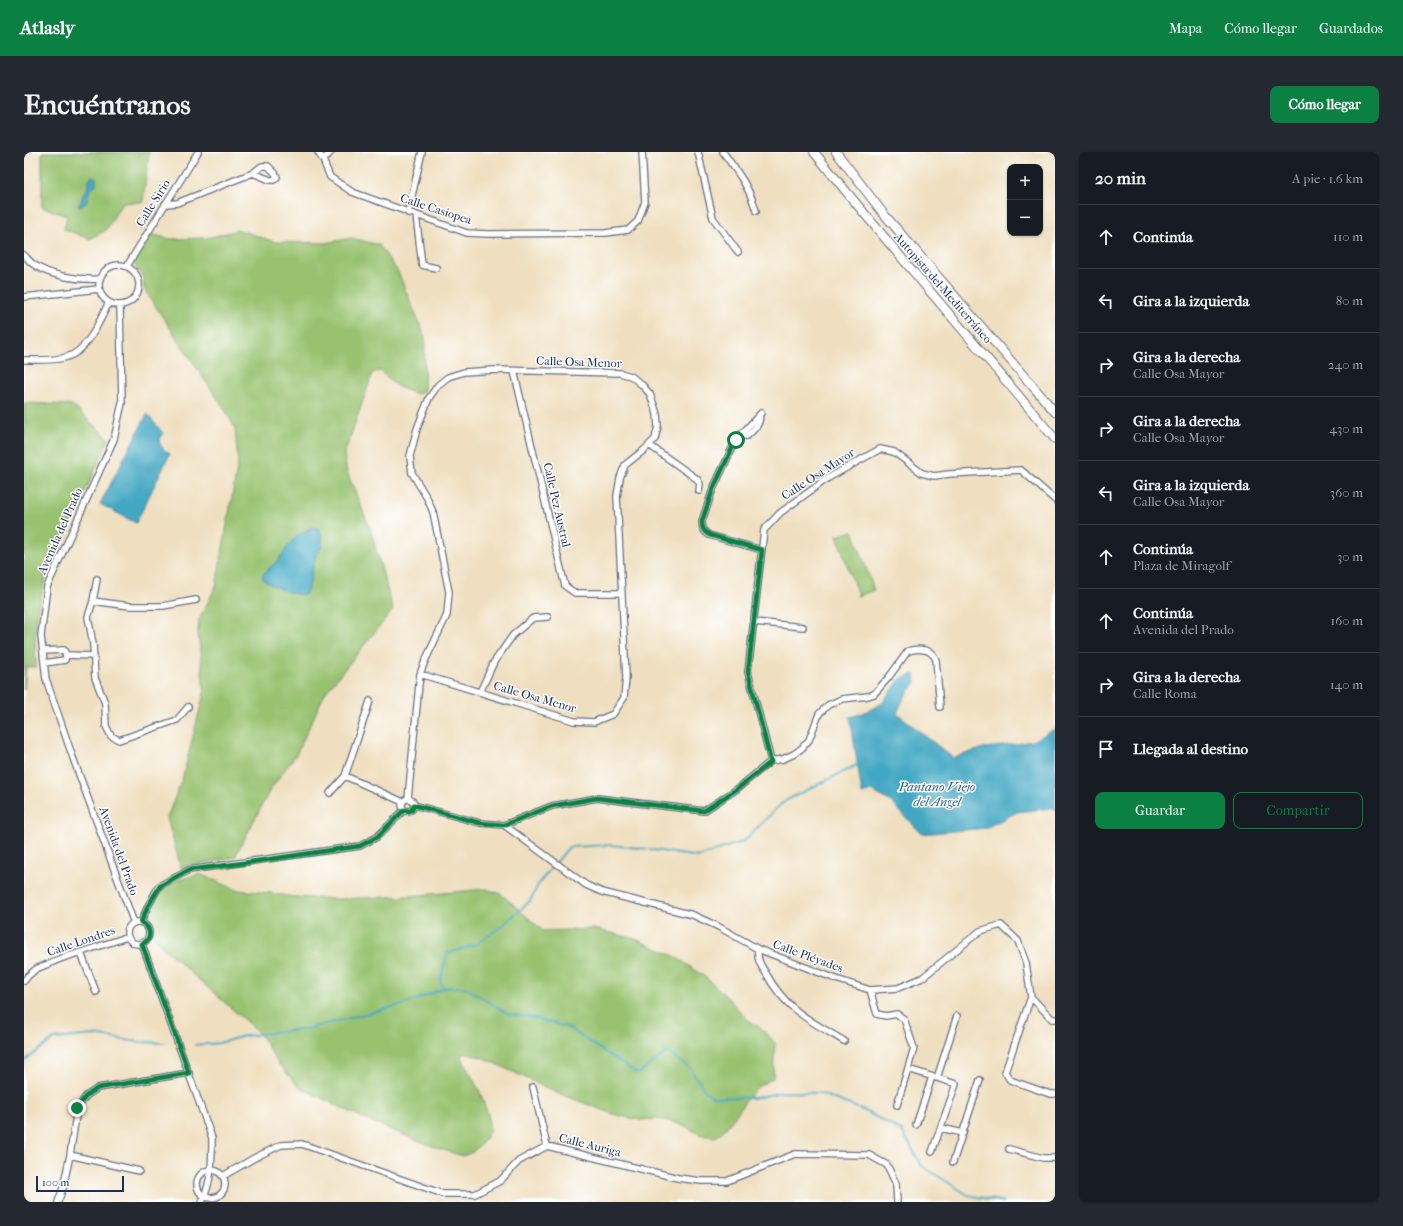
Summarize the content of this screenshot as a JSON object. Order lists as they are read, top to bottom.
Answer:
{
  "streets": {
    "highway": ["Autopista del Mediterráneo"],
    "street": [
      "Calle Sirio",
      "Calle Casiopea",
      "Calle Osa Menor",
      "Calle Osa Mayor",
      "Calle Pez Austral",
      "Avenida del Prado",
      "Calle Londres",
      "Calle Pléyades",
      "Calle Auriga"
    ]
  },
  "crossings": [
    ["Calle Sirio", "Avenida del Prado"],
    ["Calle Osa Menor", "Calle Pez Austral"],
    ["Avenida del Prado", "Calle Londres"]
  ],
  "water": ["Pantano Viejo del Angel"],
  "scale_bar": "100 m",
  "page": {
    "header": "Atlasly",
    "nav": ["Mapa", "Cómo llegar", "Guardados"],
    "buttons": [
      "Cómo llegar",
      ["Guardar", "Compartir"]
    ],
    "title": "Encuéntranos",
    "heading": ["20 min", "A pie · 1.6 km"],
    "map_buttons": ["+", "−"],
    "list": [
      ["Continúa", "110 m"],
      ["Gira a la izquierda", "80 m"],
      ["Gira a la derecha", "Calle Osa Mayor", "240 m"],
      ["Gira a la derecha", "Calle Osa Mayor", "430 m"],
      ["Gira a la izquierda", "Calle Osa Mayor", "360 m"],
      ["Continúa", "Plaza de Miragolf", "30 m"],
      ["Continúa", "Avenida del Prado", "160 m"],
      ["Gira a la derecha", "Calle Roma", "140 m"],
      "Llegada al destino"
    ],
    "scale": "100 m"
  }
}
